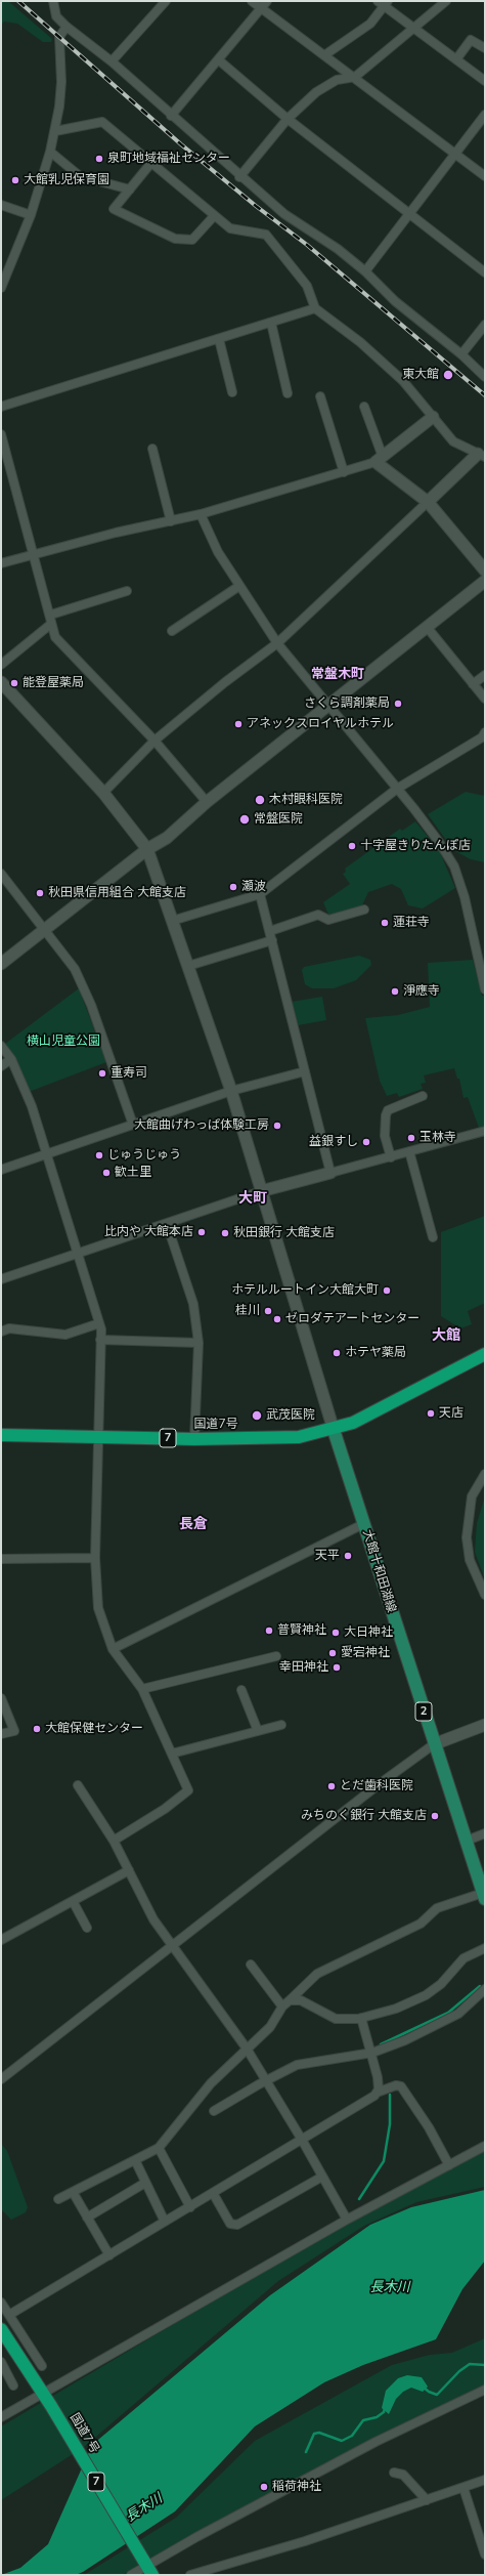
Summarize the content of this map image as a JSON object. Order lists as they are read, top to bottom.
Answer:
{
  "streets": {
    "highway": ["国道7号", "7"],
    "main road": ["大館十和田湖線", "2"]
  },
  "crossings": [
    ["国道7号", "大館十和田湖線"]
  ],
  "districts": [
    "常盤木町",
    "大町",
    "大館",
    "長倉"
  ],
  "water": ["長木川"],
  "parks": ["横山児童公園"],
  "places": [
    "泉町地域福祉センター",
    "大館乳児保育園",
    "東大館",
    "能登屋薬局",
    "さくら調剤薬局",
    "アネックスロイヤルホテル",
    "木村眼科医院",
    "常盤医院",
    "十字屋きりたんぽ店",
    "瀬波",
    "秋田県信用組合 大館支店",
    "蓮荘寺",
    "淨應寺",
    "重寿司",
    "大館曲げわっぱ体験工房",
    "玉林寺",
    "益銀すし",
    "じゅうじゅう",
    "歓土里",
    "比内や 大館本店",
    "秋田銀行 大館支店",
    "ホテルルートイン大館大町",
    "桂川",
    "ゼロダテアートセンター",
    "ホテヤ薬局",
    "天店",
    "武茂医院",
    "天平",
    "普賢神社",
    "大日神社",
    "愛宕神社",
    "幸田神社",
    "大館保健センター",
    "とだ歯科医院",
    "みちのく銀行 大館支店",
    "稲荷神社"
  ]
}
